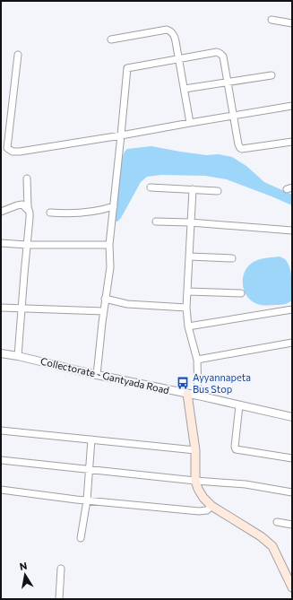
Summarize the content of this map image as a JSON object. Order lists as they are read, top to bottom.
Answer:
{
  "streets": {
    "street": ["Collectorate - Gantyada Road"]
  },
  "places": {
    "bus stop": ["Ayyannapeta Bus Stop"]
  },
  "north": "top"
}
